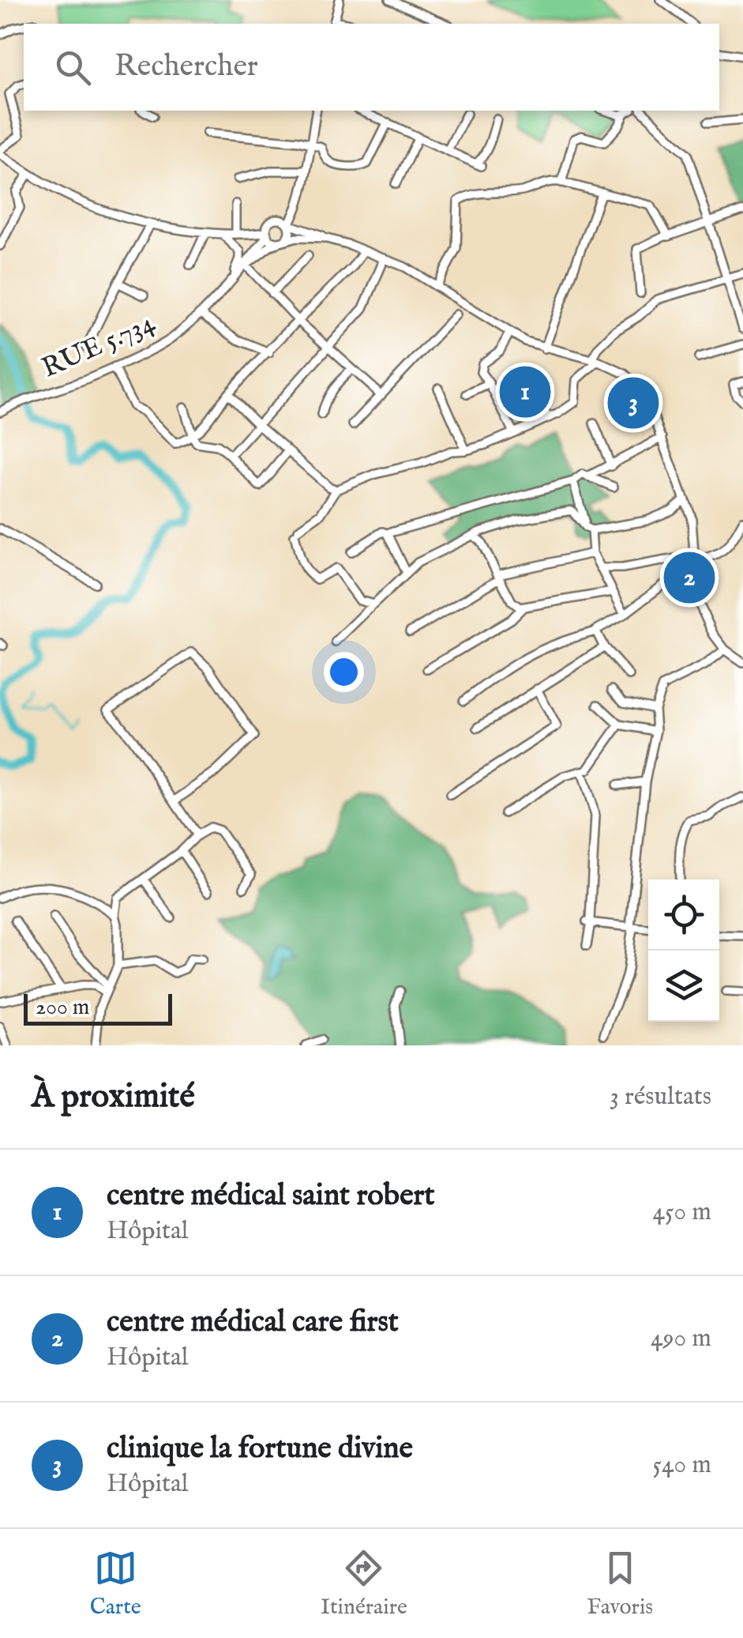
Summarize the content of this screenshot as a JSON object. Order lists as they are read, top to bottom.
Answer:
{
  "streets": {
    "street": ["RUE 5.734"]
  },
  "scale_bar": "200 m",
  "page": {
    "search": "Rechercher",
    "pins": ["1", "3", "2"],
    "scale": "200 m",
    "heading": ["À proximité", "3 résultats"],
    "list": [
      {
        "mark": "1",
        "name": "centre médical saint robert",
        "note": "Hôpital",
        "value": "450 m"
      },
      {
        "mark": "2",
        "name": "centre médical care first",
        "note": "Hôpital",
        "value": "490 m"
      },
      {
        "mark": "3",
        "name": "clinique la fortune divine",
        "note": "Hôpital",
        "value": "540 m"
      }
    ],
    "nav": ["Carte", "Itinéraire", "Favoris"]
  }
}
